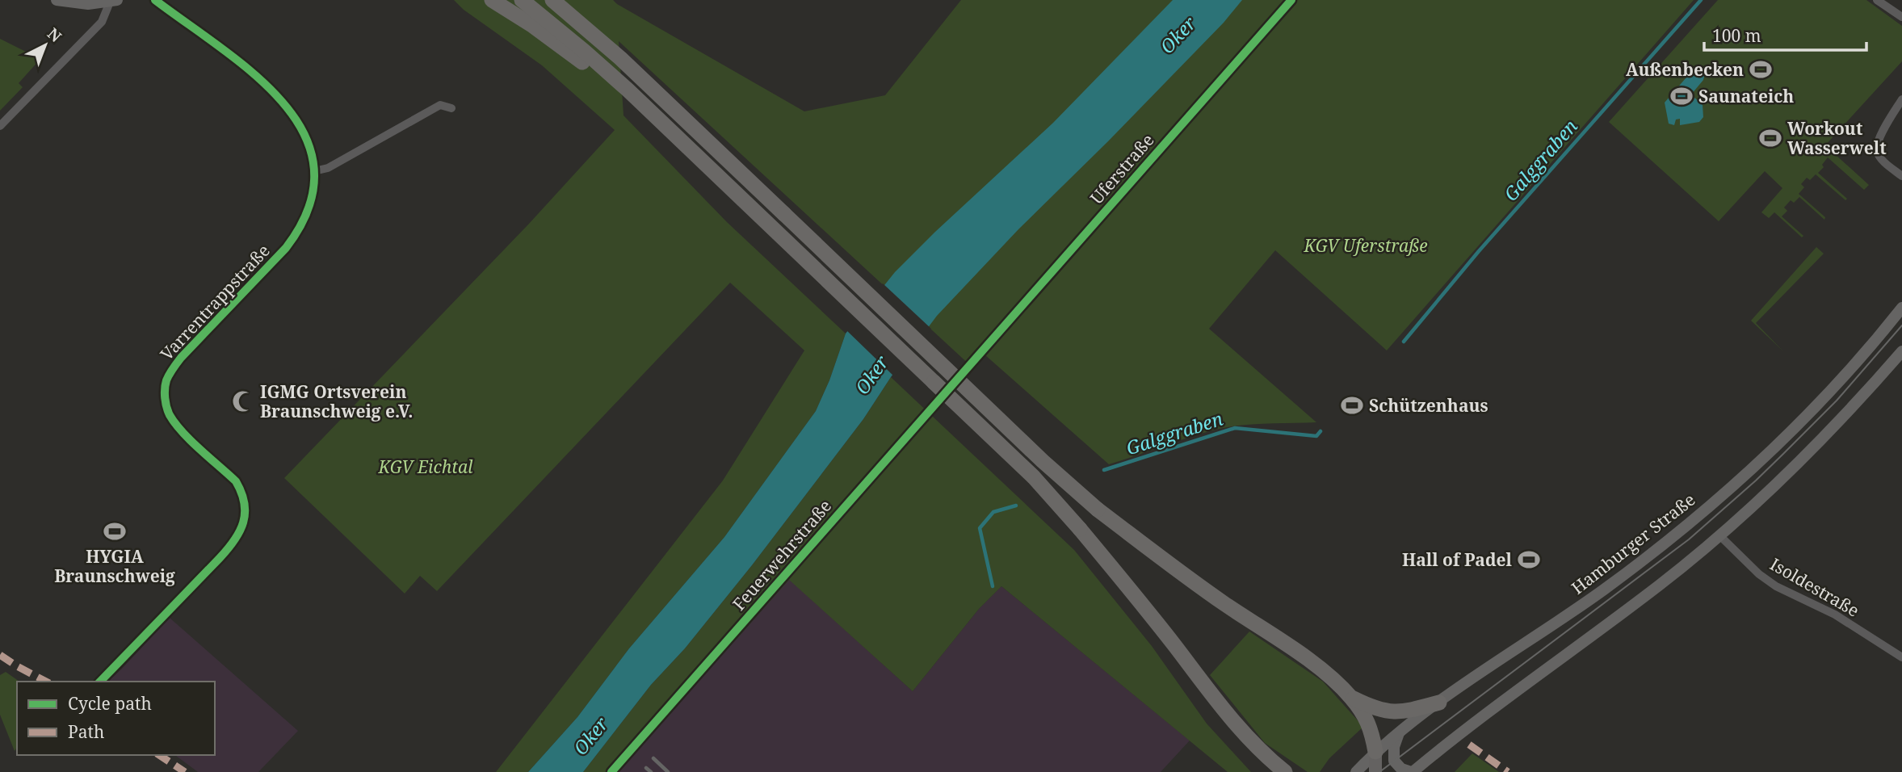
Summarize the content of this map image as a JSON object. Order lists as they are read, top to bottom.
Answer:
{
  "streets": {
    "main road": ["Hamburger Straße"],
    "street": [
      "Uferstraße",
      "Varrentrappstraße",
      "Feuerwehrstraße",
      "Isoldestraße"
    ]
  },
  "crossings": [
    ["Uferstraße", "Feuerwehrstraße"]
  ],
  "water": ["Oker", "Galggraben"],
  "parks": ["KGV Uferstraße", "KGV Eichtal"],
  "places": {
    "sports": [
      "Außenbecken",
      "Saunateich",
      "Workout Wasserwelt",
      "Schützenhaus",
      "HYGIA Braunschweig",
      "Hall of Padel"
    ],
    "mosque": ["IGMG Ortsverein Braunschweig e.V."]
  },
  "legend": ["Cycle path", "Path"],
  "scale_bar": "100 m",
  "north": "top right"
}
